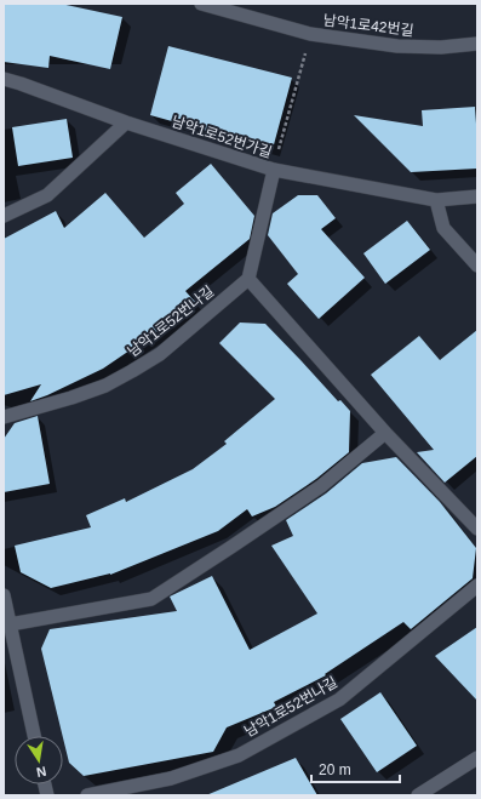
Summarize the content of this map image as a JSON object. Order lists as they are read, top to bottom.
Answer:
{
  "streets": {
    "street": ["남악1로42번길", "남악1로52번가길", "남악1로52번나길"]
  },
  "scale_bar": "20 m",
  "north": "bottom"
}
